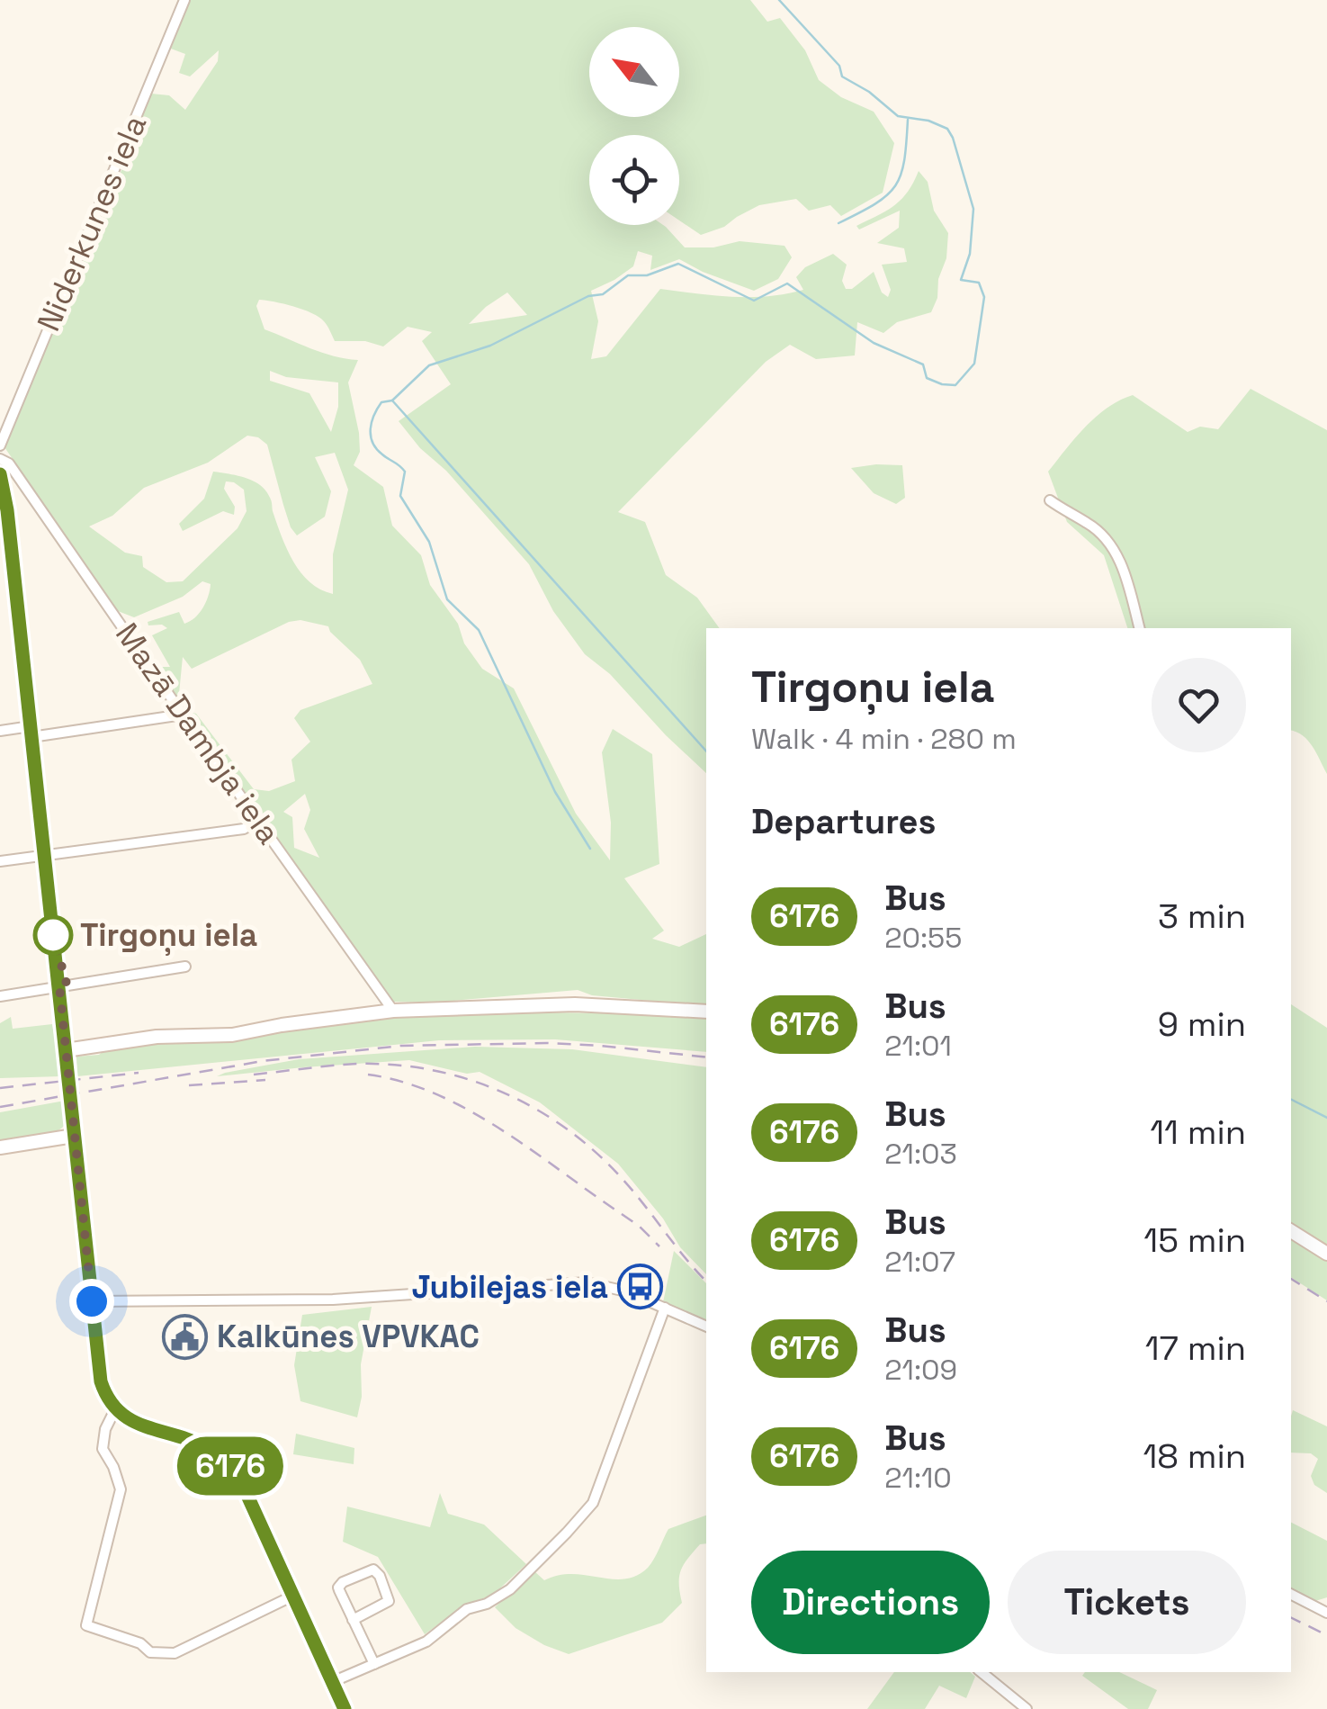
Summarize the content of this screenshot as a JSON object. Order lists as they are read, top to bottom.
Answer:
{
  "streets": {
    "street": ["Niderkunes iela", "Mazā Dambja iela"]
  },
  "places": {
    "other": ["Tirgoņu iela"],
    "bus stop": ["Jubilejas iela"],
    "public building": ["Kalkūnes VPVKAC"]
  },
  "lines": ["bus line 6176"],
  "north": "top left",
  "page": {
    "on_map": "6176",
    "heading": [
      ["Tirgoņu iela", "Walk · 4 min · 280 m"],
      "Departures"
    ],
    "list": [
      {
        "mark": "6176",
        "name": "Bus",
        "note": "20:55",
        "value": "3 min"
      },
      {
        "mark": "6176",
        "name": "Bus",
        "note": "21:01",
        "value": "9 min"
      },
      {
        "mark": "6176",
        "name": "Bus",
        "note": "21:03",
        "value": "11 min"
      },
      {
        "mark": "6176",
        "name": "Bus",
        "note": "21:07",
        "value": "15 min"
      },
      {
        "mark": "6176",
        "name": "Bus",
        "note": "21:09",
        "value": "17 min"
      },
      {
        "mark": "6176",
        "name": "Bus",
        "note": "21:10",
        "value": "18 min"
      }
    ],
    "buttons": ["Directions", "Tickets"]
  }
}
